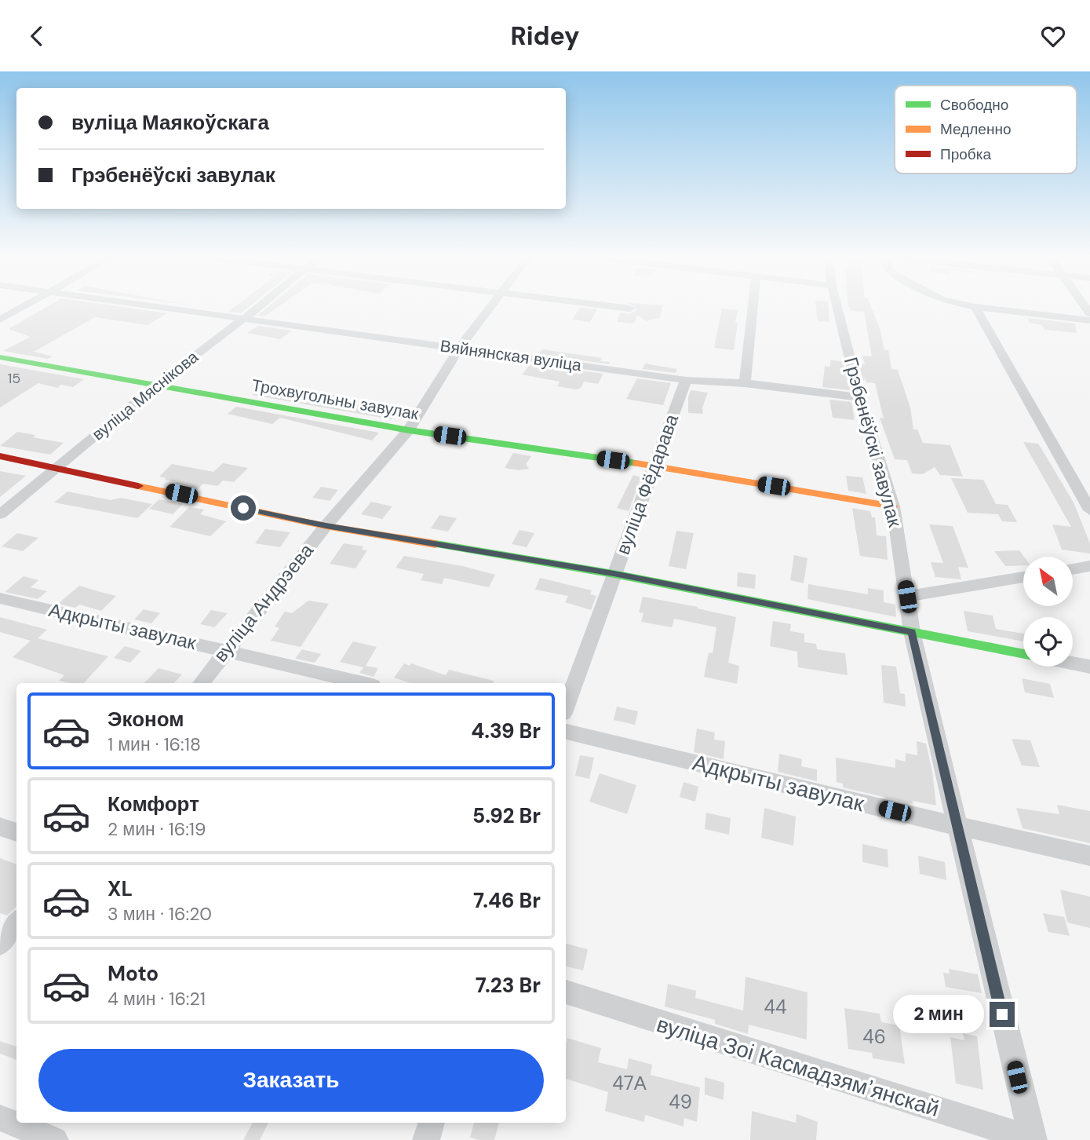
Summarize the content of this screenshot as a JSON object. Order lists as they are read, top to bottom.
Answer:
{
  "streets": {
    "street": [
      "Вяйнянская вуліца",
      "вуліца Мяснікова",
      "Трохвугольны завулак",
      "Грэбенёўскі завулак",
      "вуліца Фёдарава",
      "вуліца Андрэева",
      "Адкрыты завулак",
      "вуліца Зоі Касмадзямʼянскай"
    ]
  },
  "crossings": [
    ["Вяйнянская вуліца", "вуліца Мяснікова"],
    ["Вяйнянская вуліца", "Грэбенёўскі завулак"],
    ["Вяйнянская вуліца", "вуліца Фёдарава"],
    ["Вяйнянская вуліца", "вуліца Андрэева"],
    ["вуліца Мяснікова", "Трохвугольны завулак"],
    ["Трохвугольны завулак", "Грэбенёўскі завулак"],
    ["Трохвугольны завулак", "вуліца Фёдарава"],
    ["Трохвугольны завулак", "вуліца Андрэева"],
    ["Грэбенёўскі завулак", "Адкрыты завулак"],
    ["Грэбенёўскі завулак", "вуліца Зоі Касмадзямʼянскай"],
    ["вуліца Андрэева", "Адкрыты завулак"]
  ],
  "house_numbers": [
    "15",
    "44",
    "46",
    "47А",
    "49"
  ],
  "legend": ["Свободно", "Медленно", "Пробка"],
  "north": "top left",
  "page": {
    "header": "Ridey",
    "banner": ["вуліца Маякоўскага", "Грэбенёўскі завулак"],
    "list": [
      {
        "name": "Эконом",
        "note": "1 мин · 16:18",
        "value": "4.39 Br"
      },
      {
        "name": "Комфорт",
        "note": "2 мин · 16:19",
        "value": "5.92 Br"
      },
      {
        "name": "XL",
        "note": "3 мин · 16:20",
        "value": "7.46 Br"
      },
      {
        "name": "Moto",
        "note": "4 мин · 16:21",
        "value": "7.23 Br"
      }
    ],
    "bubble": "2 мин",
    "buttons": "Заказать"
  }
}
